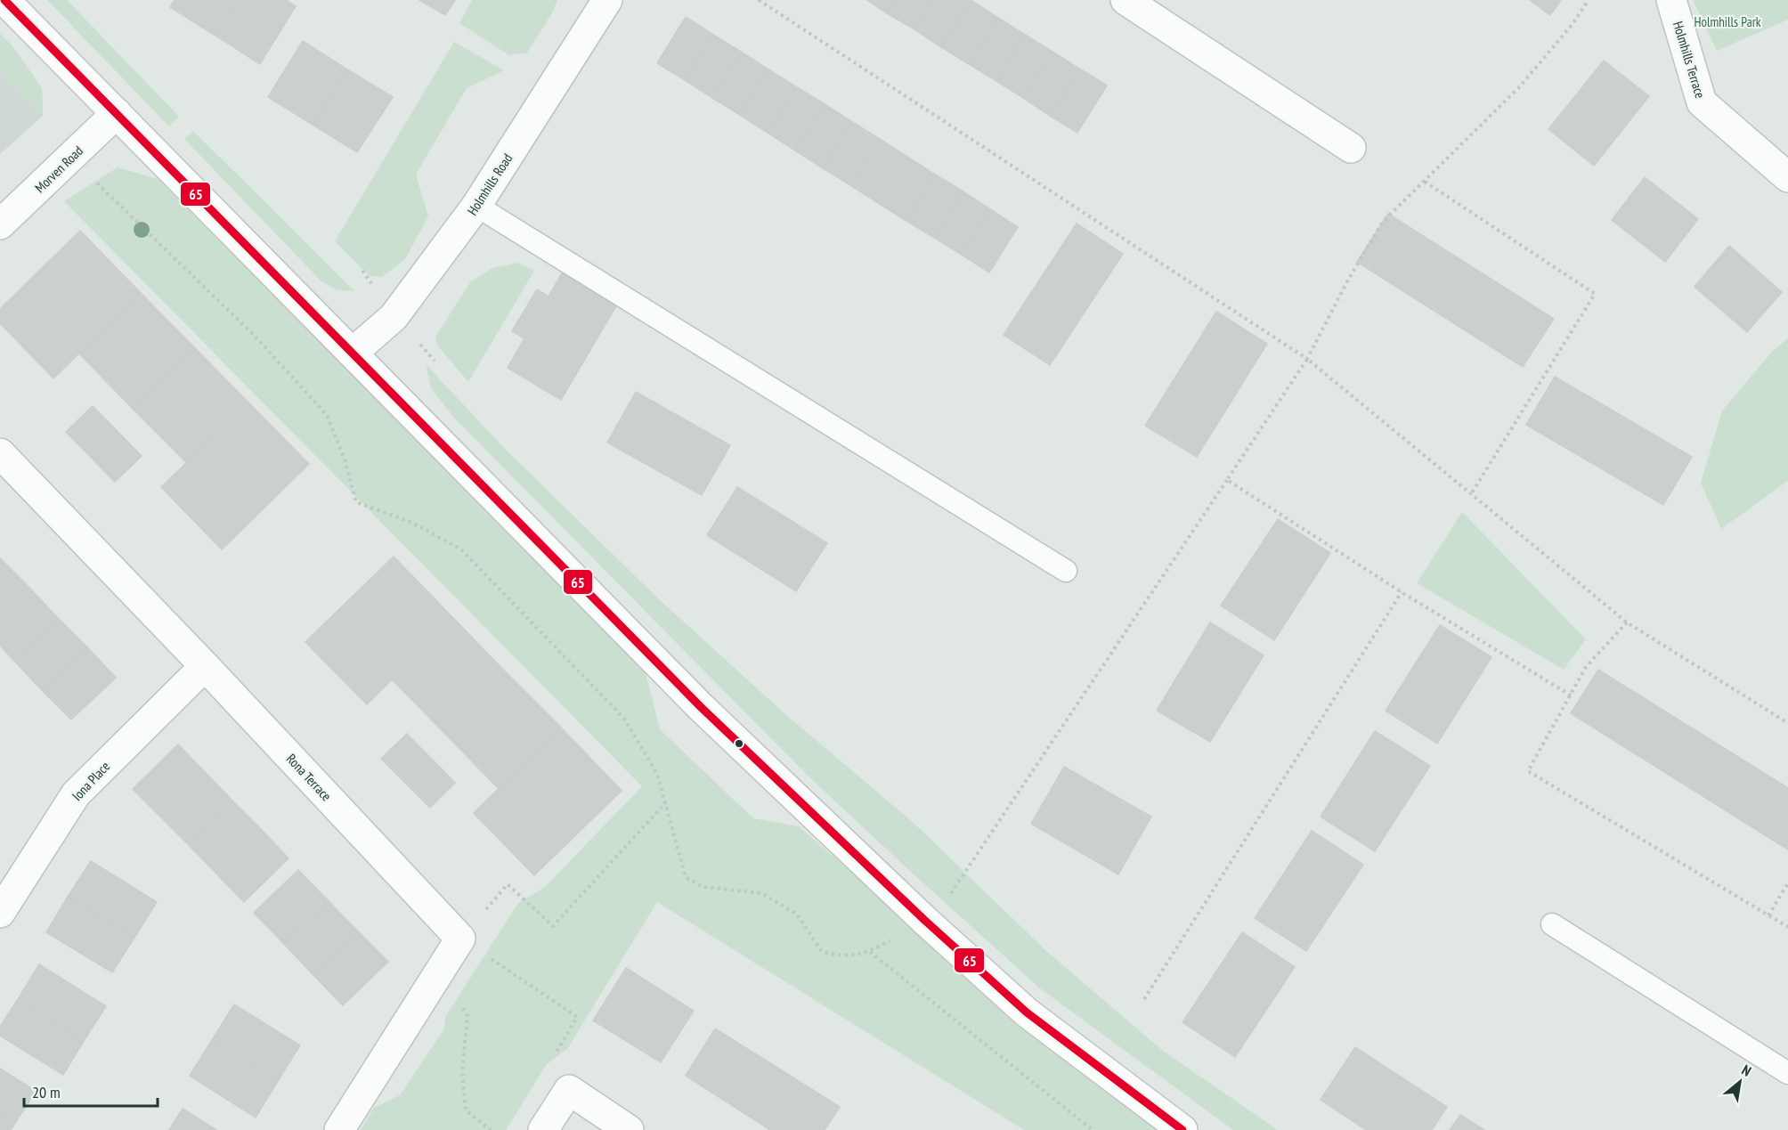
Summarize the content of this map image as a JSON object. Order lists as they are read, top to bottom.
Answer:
{
  "streets": {
    "street": [
      "Holmhills Terrace",
      "Morven Road",
      "Holmhills Road",
      "Rona Terrace",
      "Iona Place"
    ]
  },
  "crossings": [
    ["Rona Terrace", "Iona Place"]
  ],
  "parks": ["Holmhills Park"],
  "lines": ["transit line 65"],
  "scale_bar": "20 m",
  "north": "top right"
}
